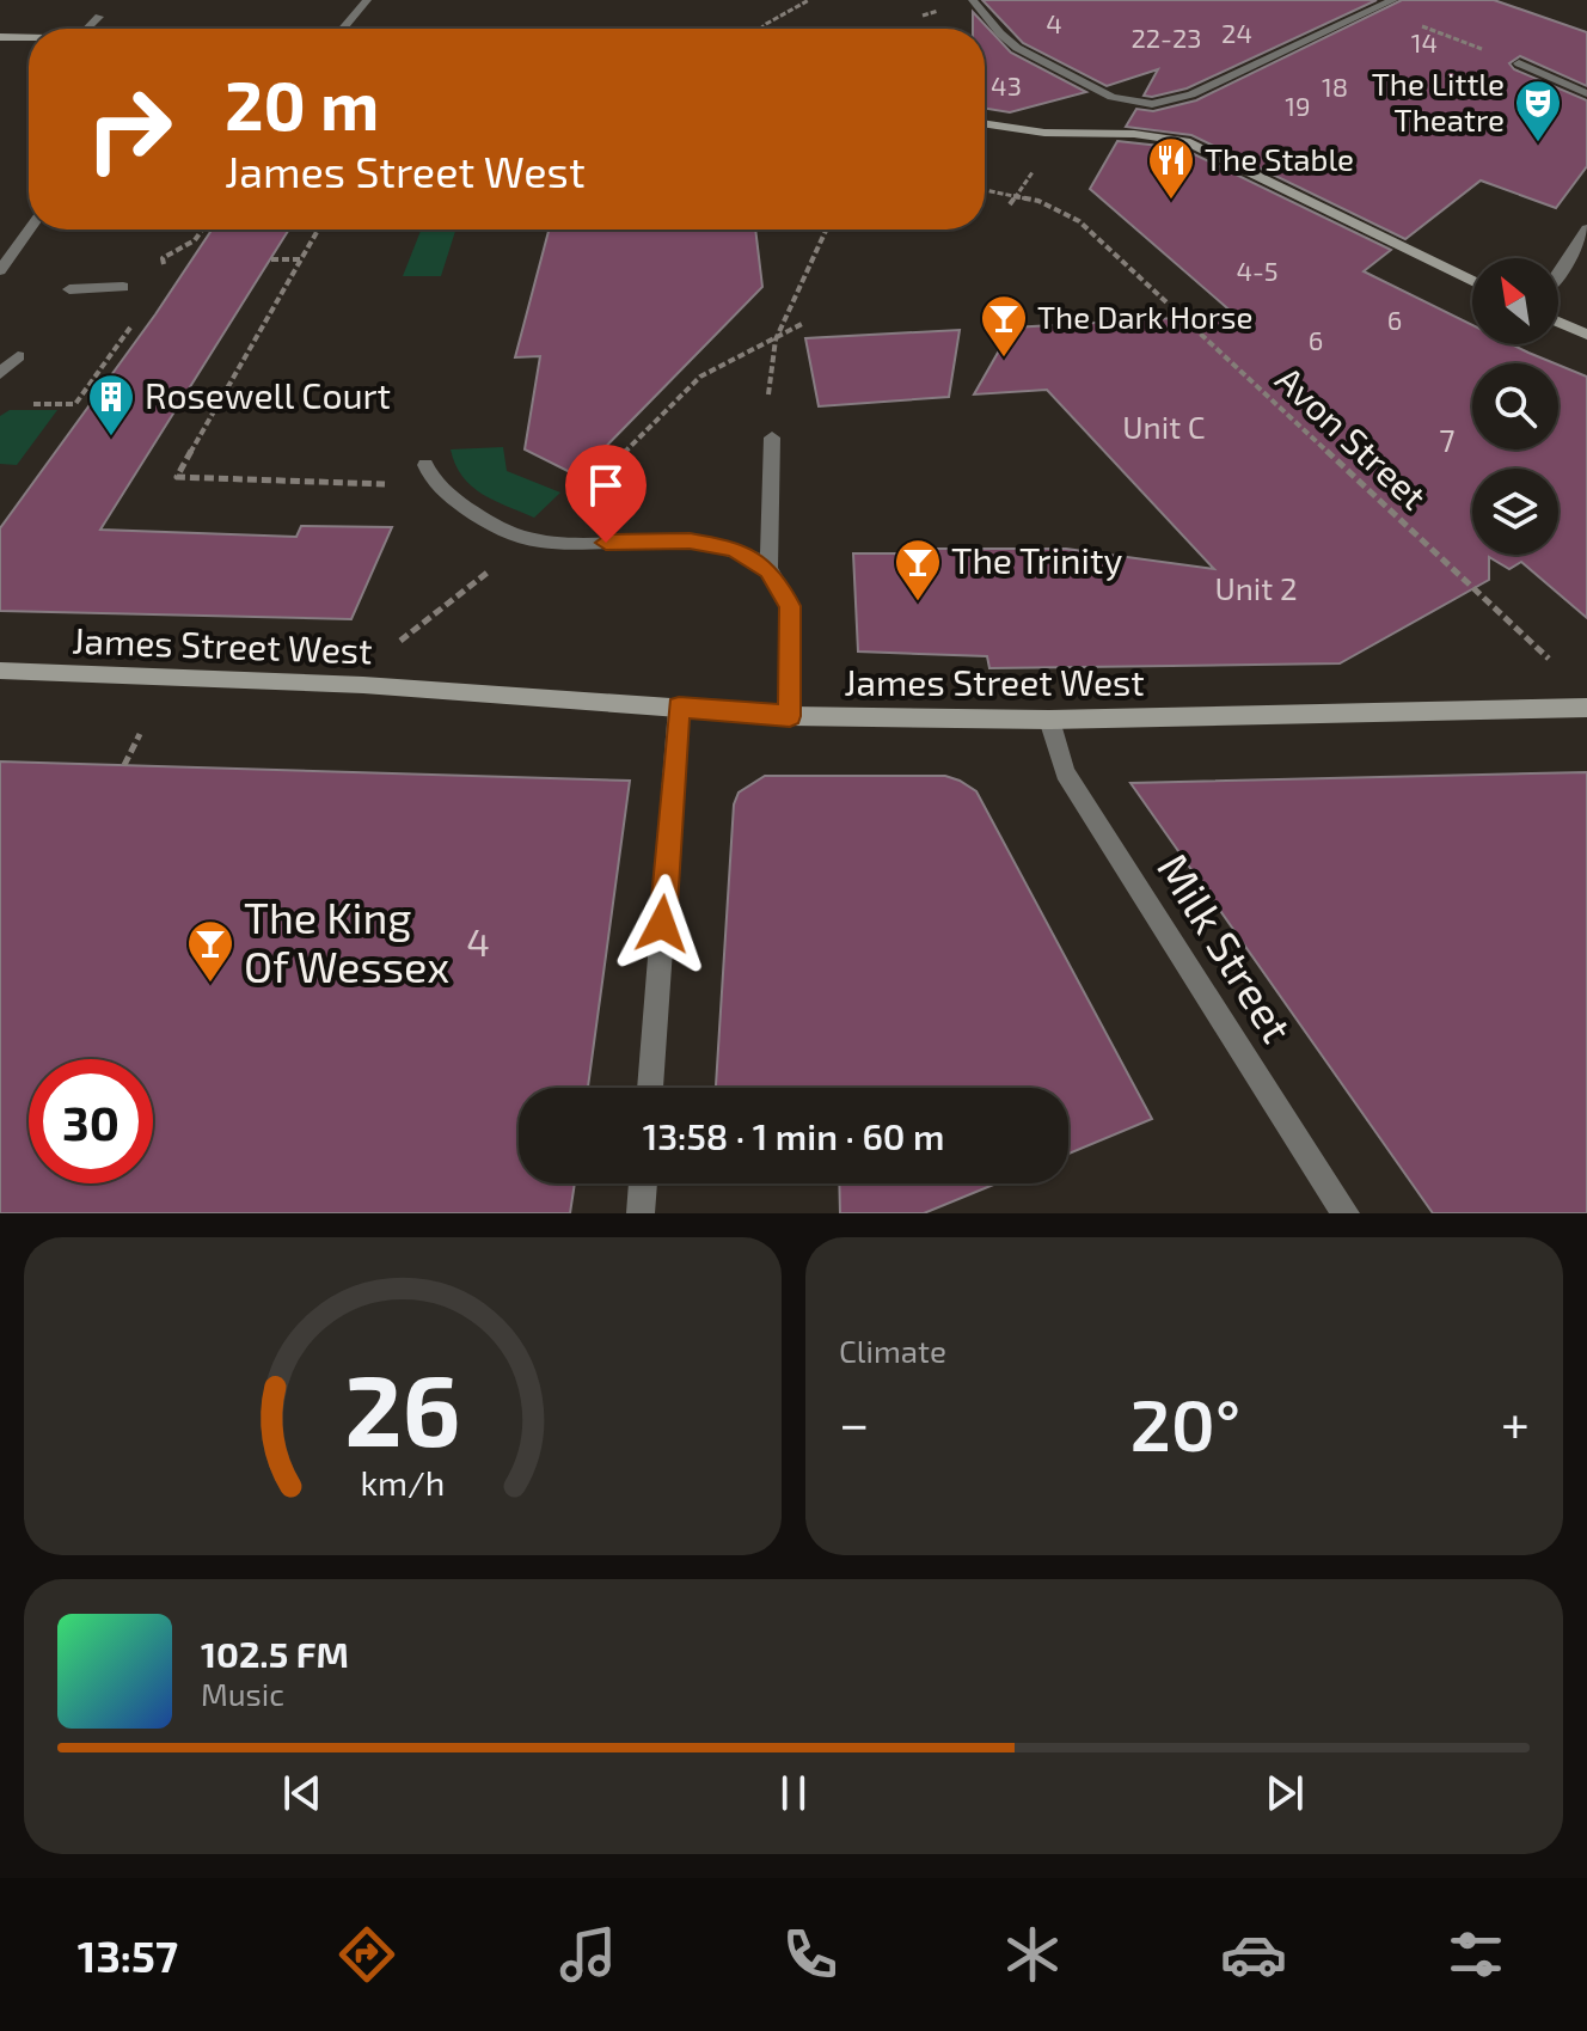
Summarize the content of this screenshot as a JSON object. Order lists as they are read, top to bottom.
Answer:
{
  "streets": {
    "street": ["James Street West", "Milk Street"],
    "path": ["Avon Street"]
  },
  "crossings": [
    ["James Street West", "Milk Street"]
  ],
  "places": {
    "theatre": ["The Little Theatre"],
    "restaurant": ["The Stable"],
    "bar": ["The Dark Horse", "The Trinity", "The King Of Wessex"],
    "building": ["Rosewell Court"]
  },
  "house_numbers": [
    "4",
    "24",
    "22-23",
    "14",
    "43",
    "18",
    "19",
    "4-5",
    "6",
    "6",
    "Unit C",
    "7",
    "Unit 2",
    "4"
  ],
  "north": "top left",
  "page": {
    "turn": ["20 m", "James Street West"],
    "limit": "30",
    "trip": "13:58 · 1 min · 60 m",
    "tile": "Climate",
    "heat": ["−", "20°", "+"],
    "song": ["102.5 FM", "Music"],
    "tabs": "13:57",
    "gauge": ["26", "km/h"]
  }
}
